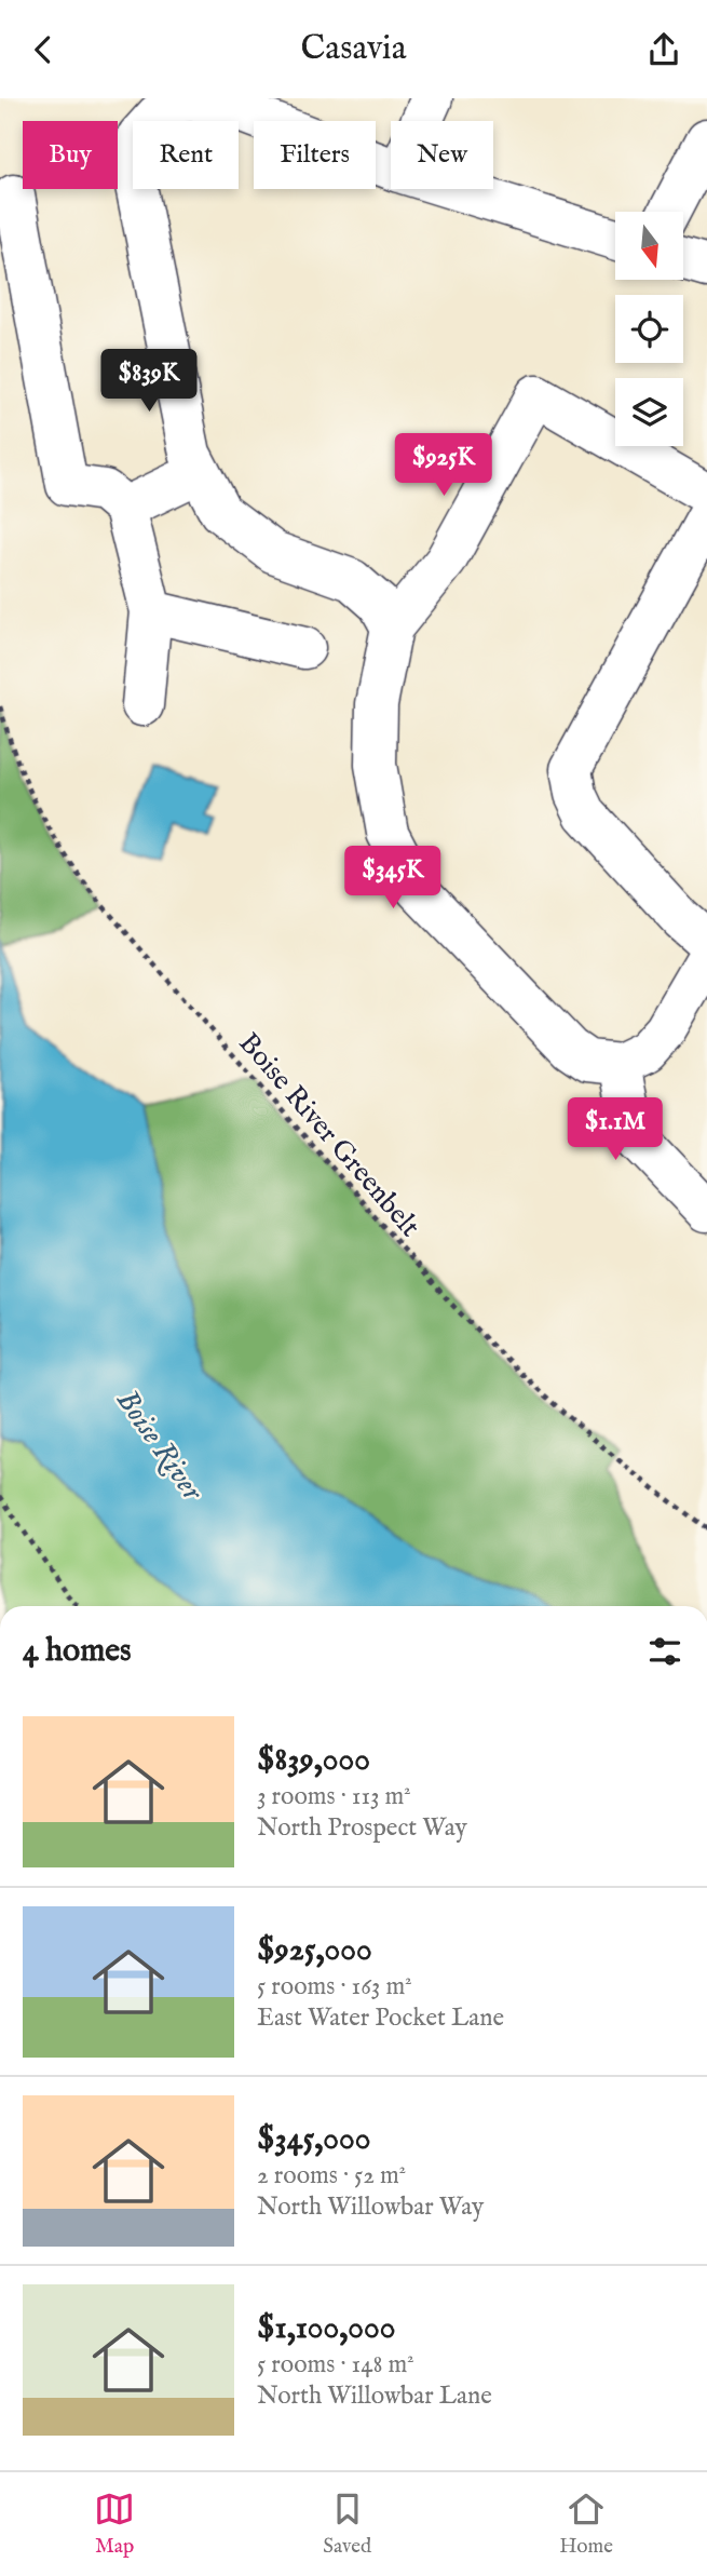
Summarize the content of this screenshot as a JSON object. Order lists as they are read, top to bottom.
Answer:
{
  "streets": {
    "path": ["Boise River Greenbelt"]
  },
  "water": ["Boise River"],
  "north": "bottom",
  "page": {
    "header": "Casavia",
    "chip": [
      "Buy",
      "Rent",
      "Filters",
      "New"
    ],
    "price": [
      "$839K",
      "$925K",
      "$345K",
      "$1.1M"
    ],
    "heading": "4 homes",
    "list": [
      {
        "name": "$839,000",
        "note": "3 rooms · 113 m² · North Prospect Way"
      },
      {
        "name": "$925,000",
        "note": "5 rooms · 163 m² · East Water Pocket Lane"
      },
      {
        "name": "$345,000",
        "note": "2 rooms · 52 m² · North Willowbar Way"
      },
      {
        "name": "$1,100,000",
        "note": "5 rooms · 148 m² · North Willowbar Lane"
      }
    ],
    "tabs": ["Map", "Saved", "Home"]
  }
}
